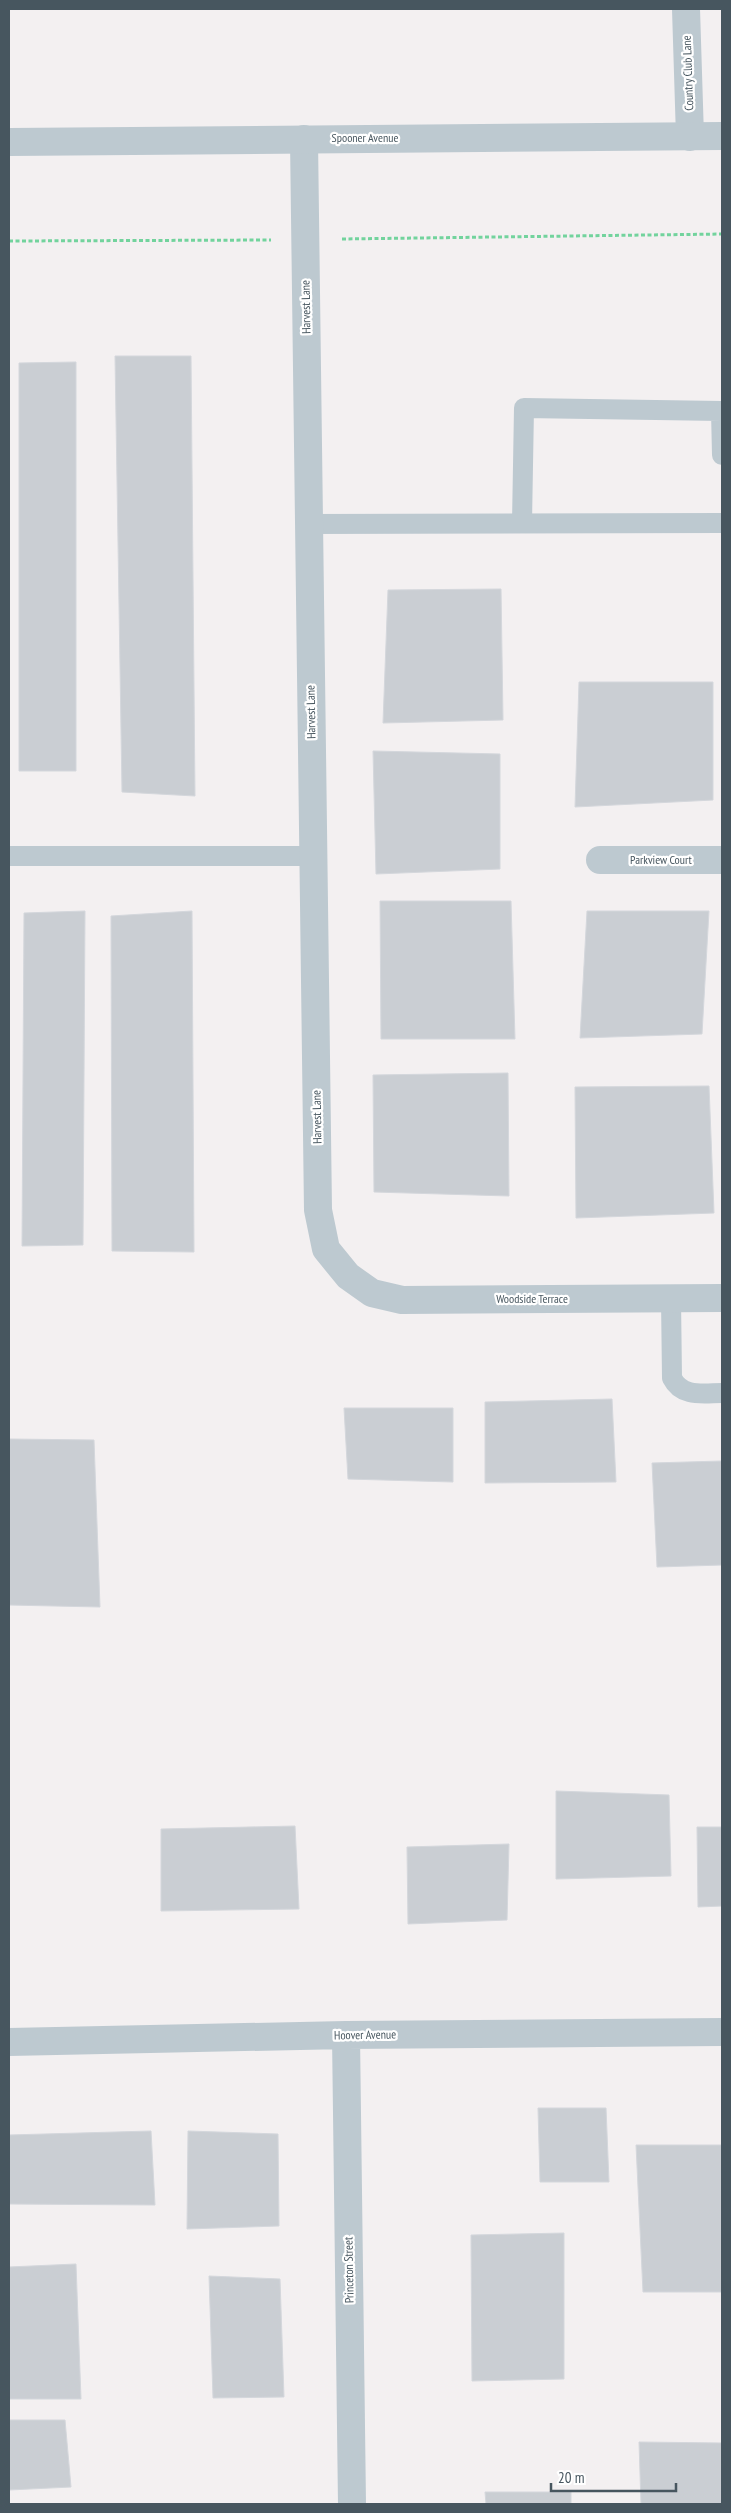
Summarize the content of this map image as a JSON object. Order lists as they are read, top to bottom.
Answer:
{
  "streets": {
    "street": [
      "Country Club Lane",
      "Spooner Avenue",
      "Harvest Lane",
      "Parkview Court",
      "Woodside Terrace",
      "Hoover Avenue",
      "Princeton Street"
    ]
  },
  "crossings": [
    ["Country Club Lane", "Spooner Avenue"],
    ["Spooner Avenue", "Harvest Lane"],
    ["Harvest Lane", "Woodside Terrace"],
    ["Hoover Avenue", "Princeton Street"]
  ],
  "scale_bar": "20 m"
}
